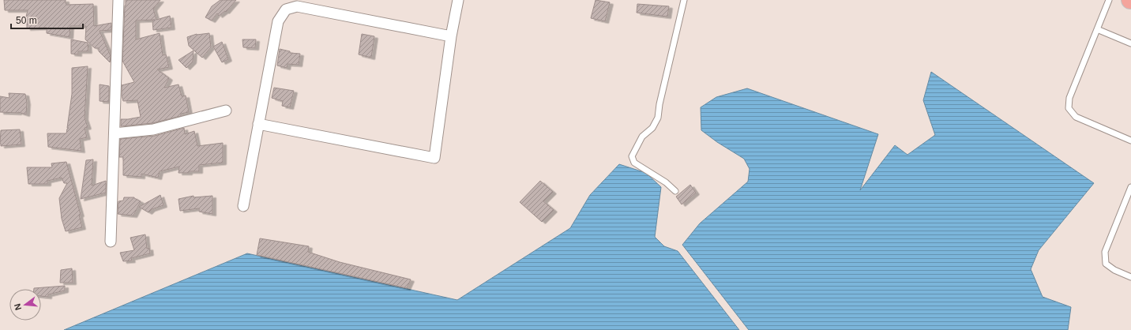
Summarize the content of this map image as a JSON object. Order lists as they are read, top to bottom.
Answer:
{
  "scale_bar": "50 m",
  "north": "left"
}
